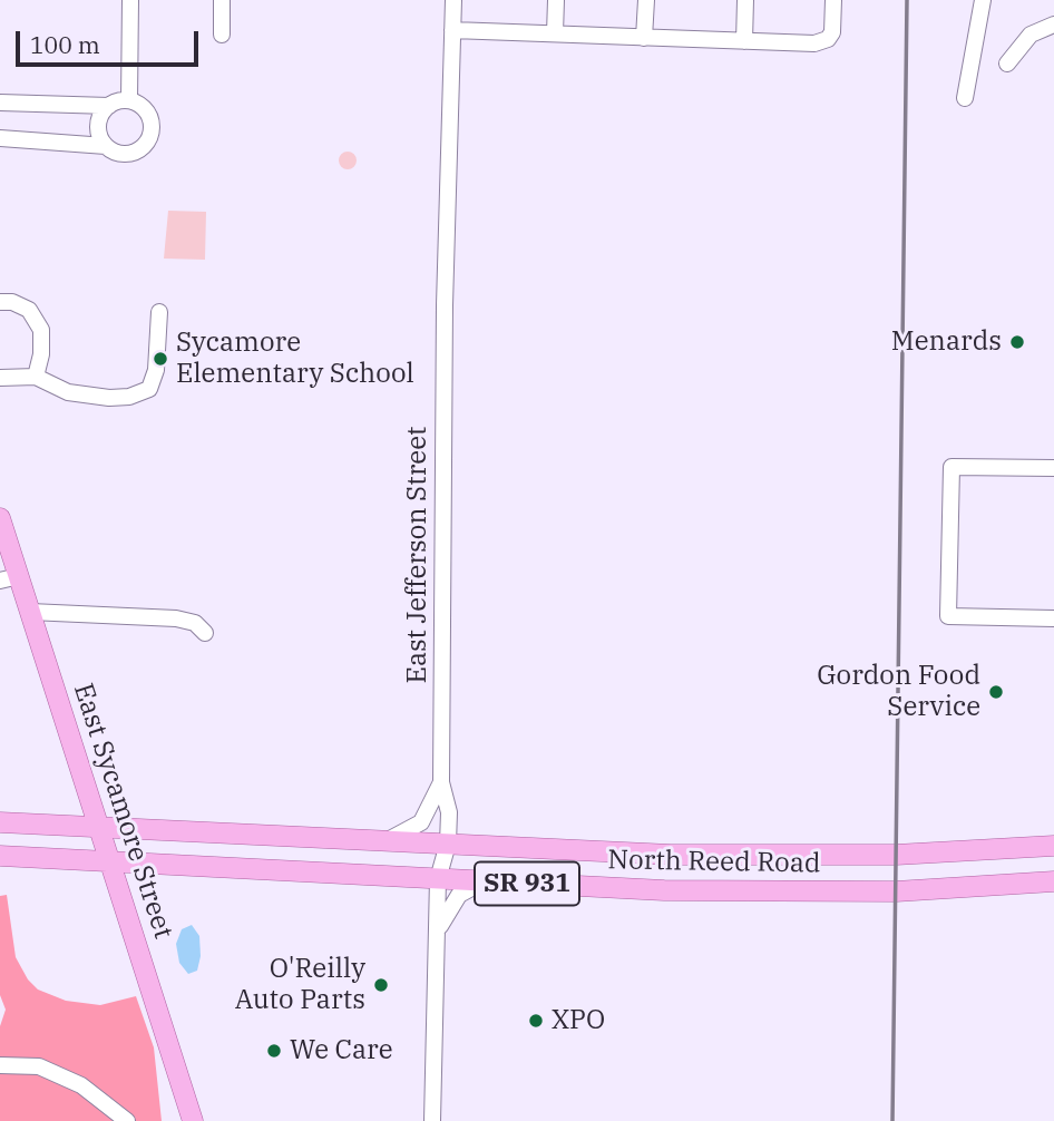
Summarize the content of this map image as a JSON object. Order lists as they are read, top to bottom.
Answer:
{
  "streets": {
    "main road": ["East Sycamore Street", "North Reed Road", "SR 931"],
    "street": ["East Jefferson Street"]
  },
  "crossings": [
    ["East Jefferson Street", "North Reed Road"],
    ["East Sycamore Street", "North Reed Road"]
  ],
  "places": [
    "Menards",
    "Sycamore Elementary School",
    "Gordon Food Service",
    "O'Reilly Auto Parts",
    "XPO",
    "We Care"
  ],
  "scale_bar": "100 m"
}
